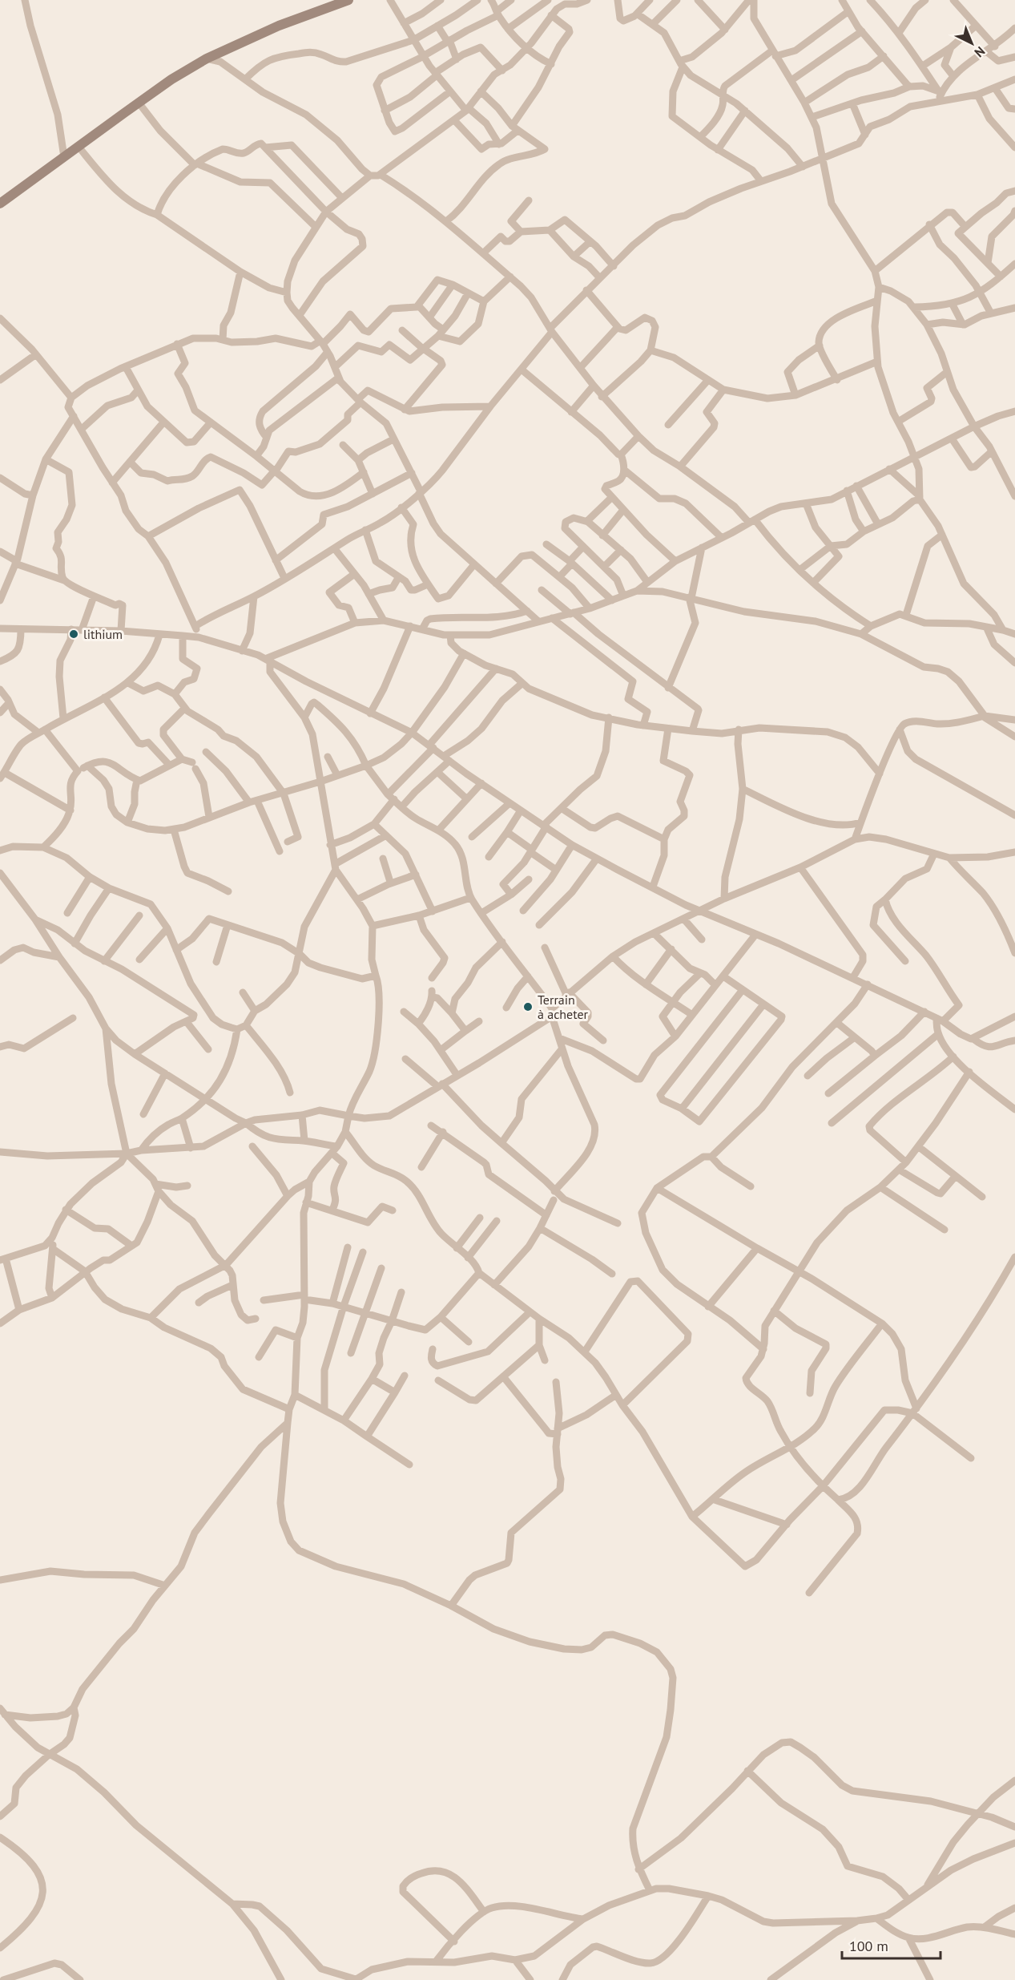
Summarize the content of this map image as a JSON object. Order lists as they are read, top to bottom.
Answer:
{
  "places": ["lithium", "Terrain à acheter"],
  "scale_bar": "100 m",
  "north": "bottom right"
}
